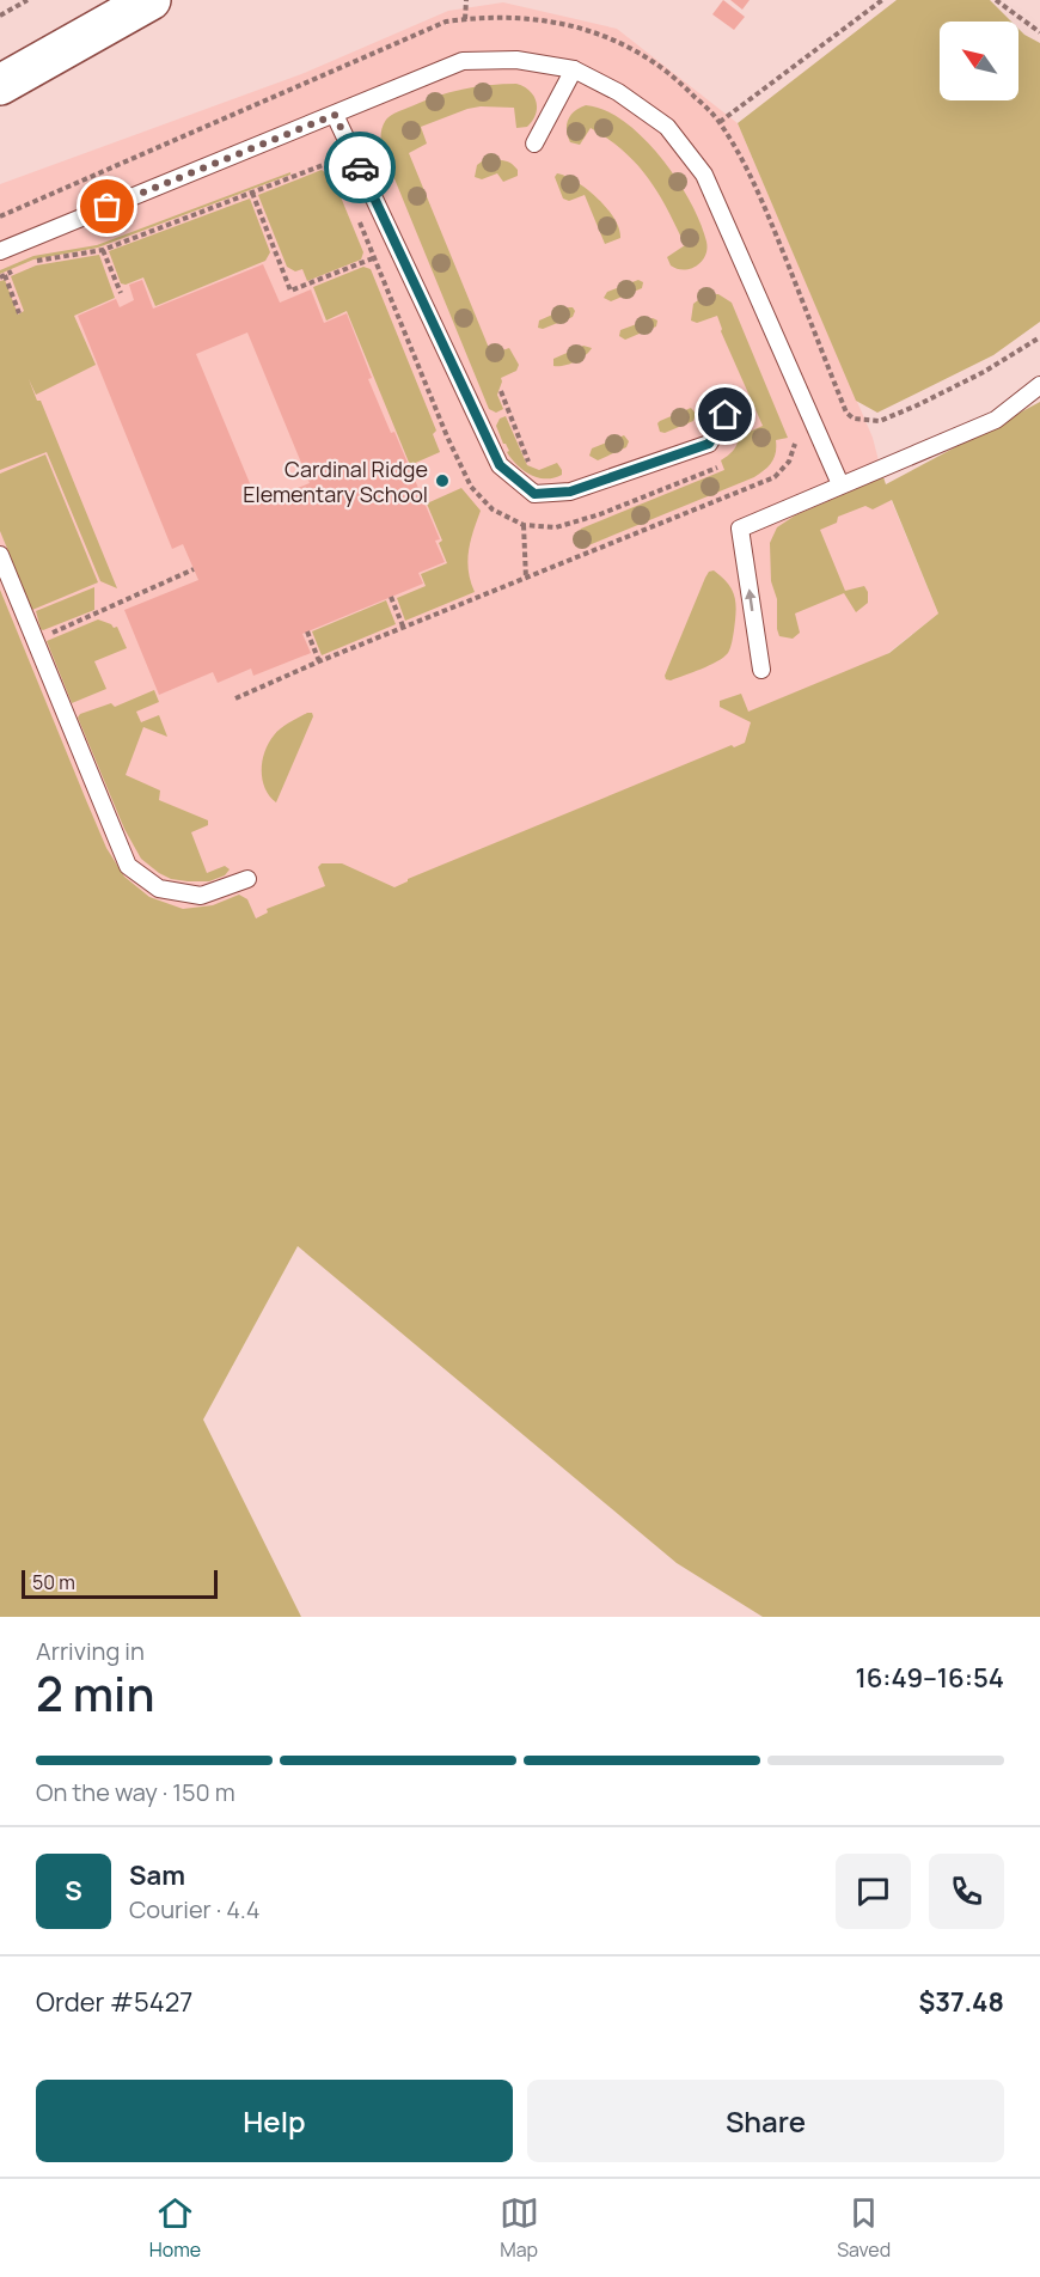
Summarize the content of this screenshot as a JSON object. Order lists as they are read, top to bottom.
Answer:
{
  "places": ["Cardinal Ridge Elementary School"],
  "scale_bar": "50 m",
  "north": "top left",
  "page": {
    "scale": "50 m",
    "heading": ["2 min", "Arriving in", "16:49–16:54"],
    "panel": [
      "Sam",
      "Courier · 4.4",
      "Order #5427",
      "$37.48"
    ],
    "bar": "On the way · 150 m",
    "round": "S",
    "buttons": ["Help", "Share"],
    "tabs": ["Home", "Map", "Saved"]
  }
}
